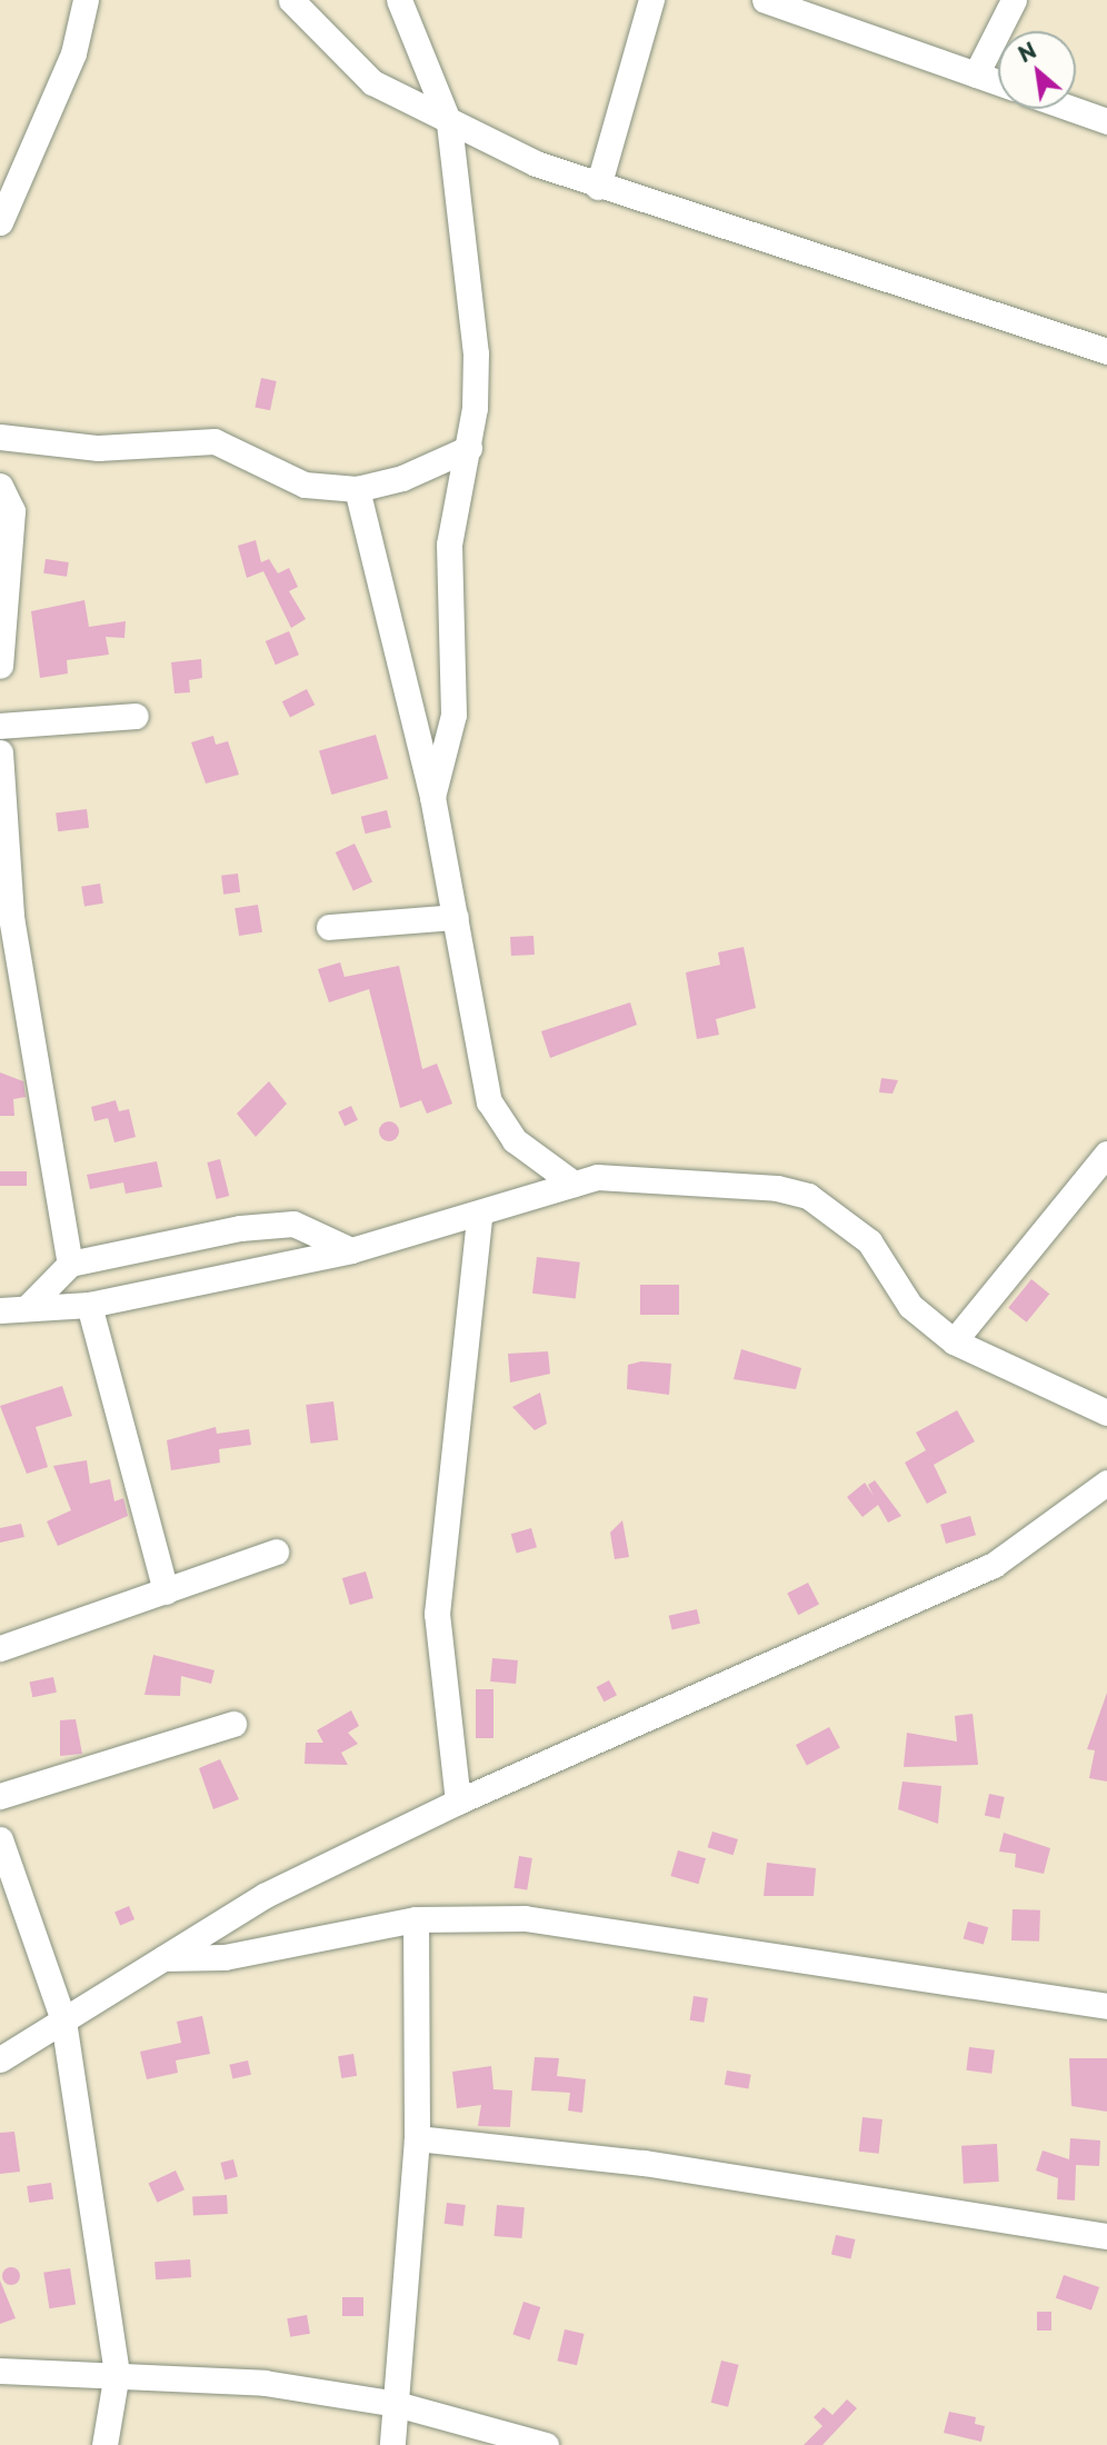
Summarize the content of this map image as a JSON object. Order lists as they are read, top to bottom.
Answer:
{
  "north": "top left"
}
